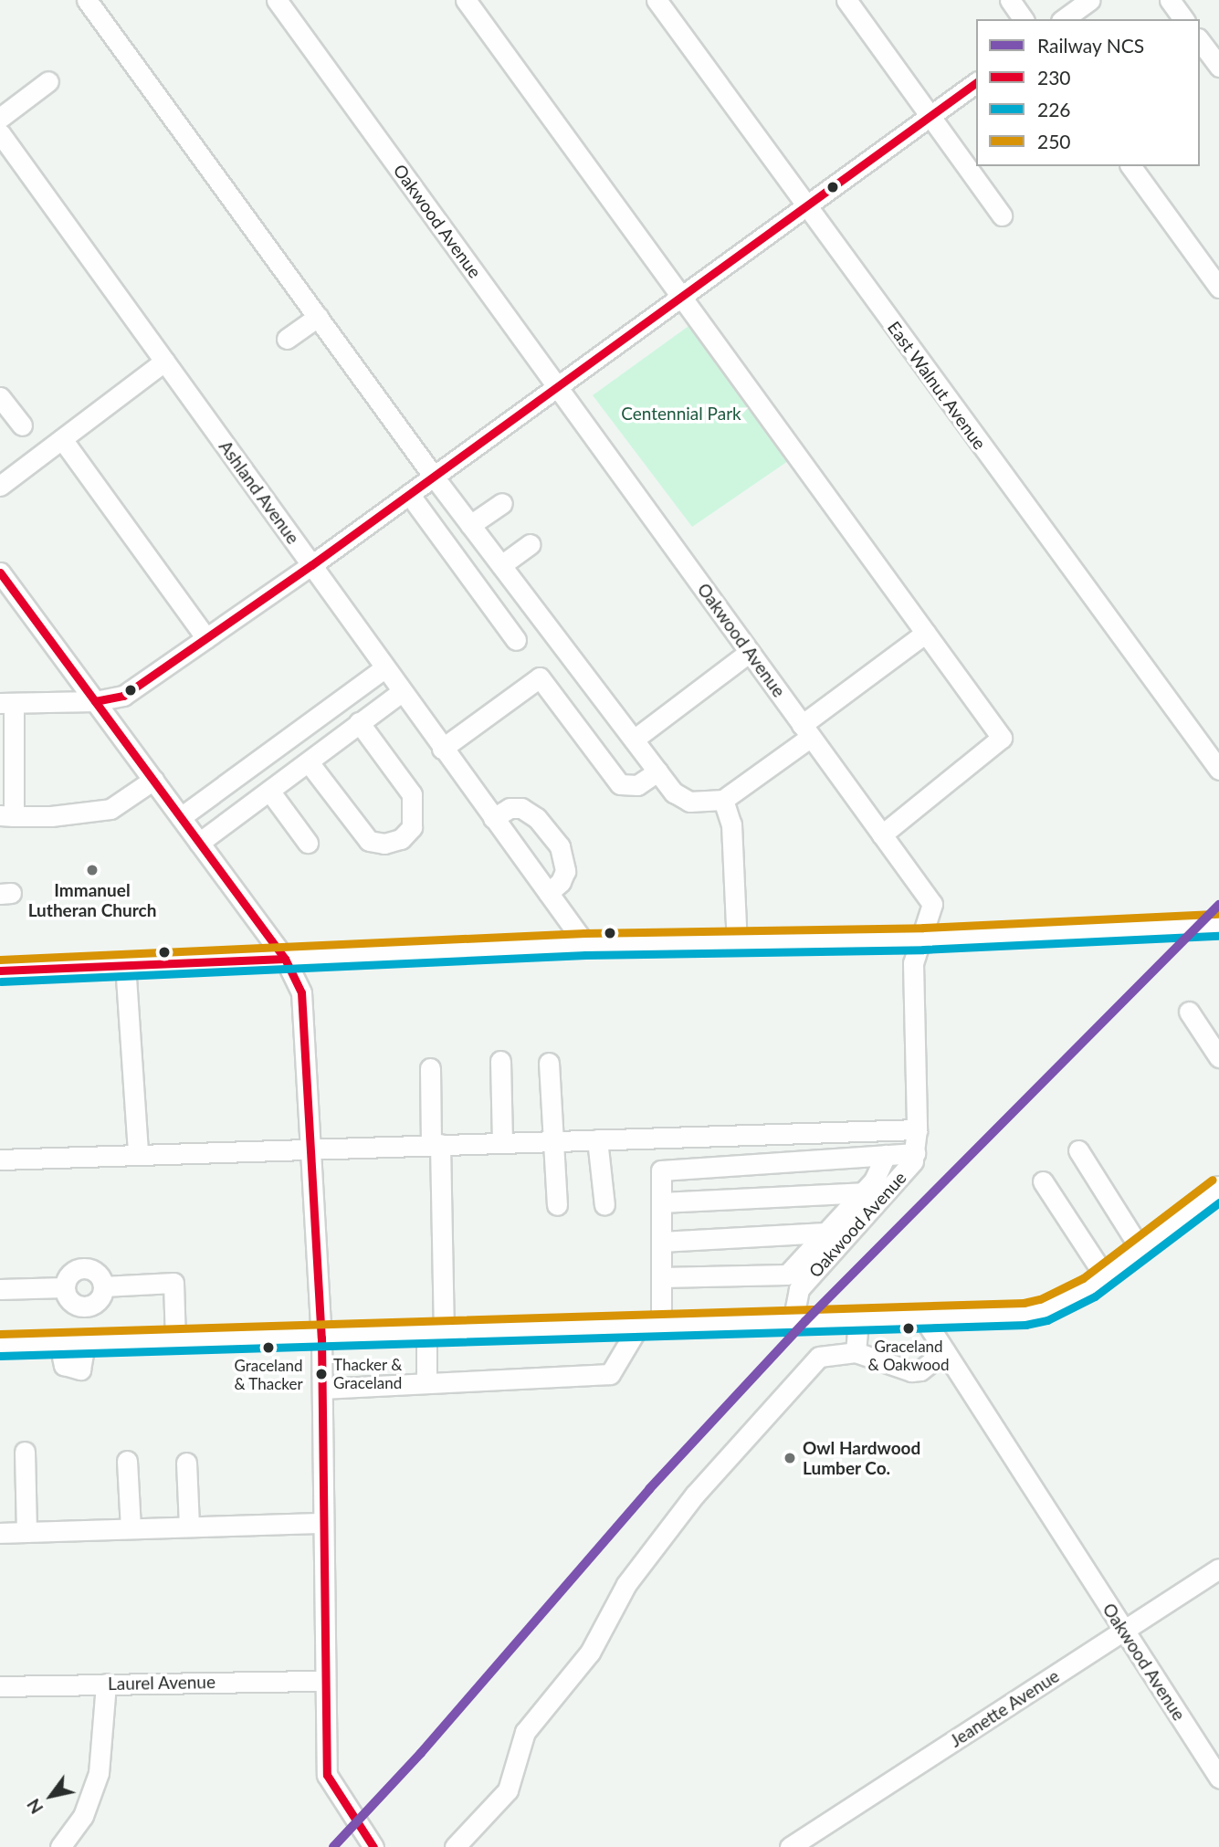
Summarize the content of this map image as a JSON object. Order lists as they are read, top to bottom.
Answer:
{
  "streets": {
    "street": [
      "Oakwood Avenue",
      "East Walnut Avenue",
      "Ashland Avenue",
      "Laurel Avenue",
      "Jeanette Avenue"
    ]
  },
  "crossings": [
    ["Oakwood Avenue", "Jeanette Avenue"]
  ],
  "parks": ["Centennial Park"],
  "places": [
    "Immanuel Lutheran Church",
    "Graceland & Oakwood",
    "Graceland & Thacker",
    "Thacker & Graceland",
    "Owl Hardwood Lumber Co."
  ],
  "lines": [
    "transit line 230",
    "rail line NCS",
    "transit line 250",
    "transit line 226"
  ],
  "legend": [
    "Railway NCS",
    "230",
    "226",
    "250"
  ],
  "north": "bottom left"
}
